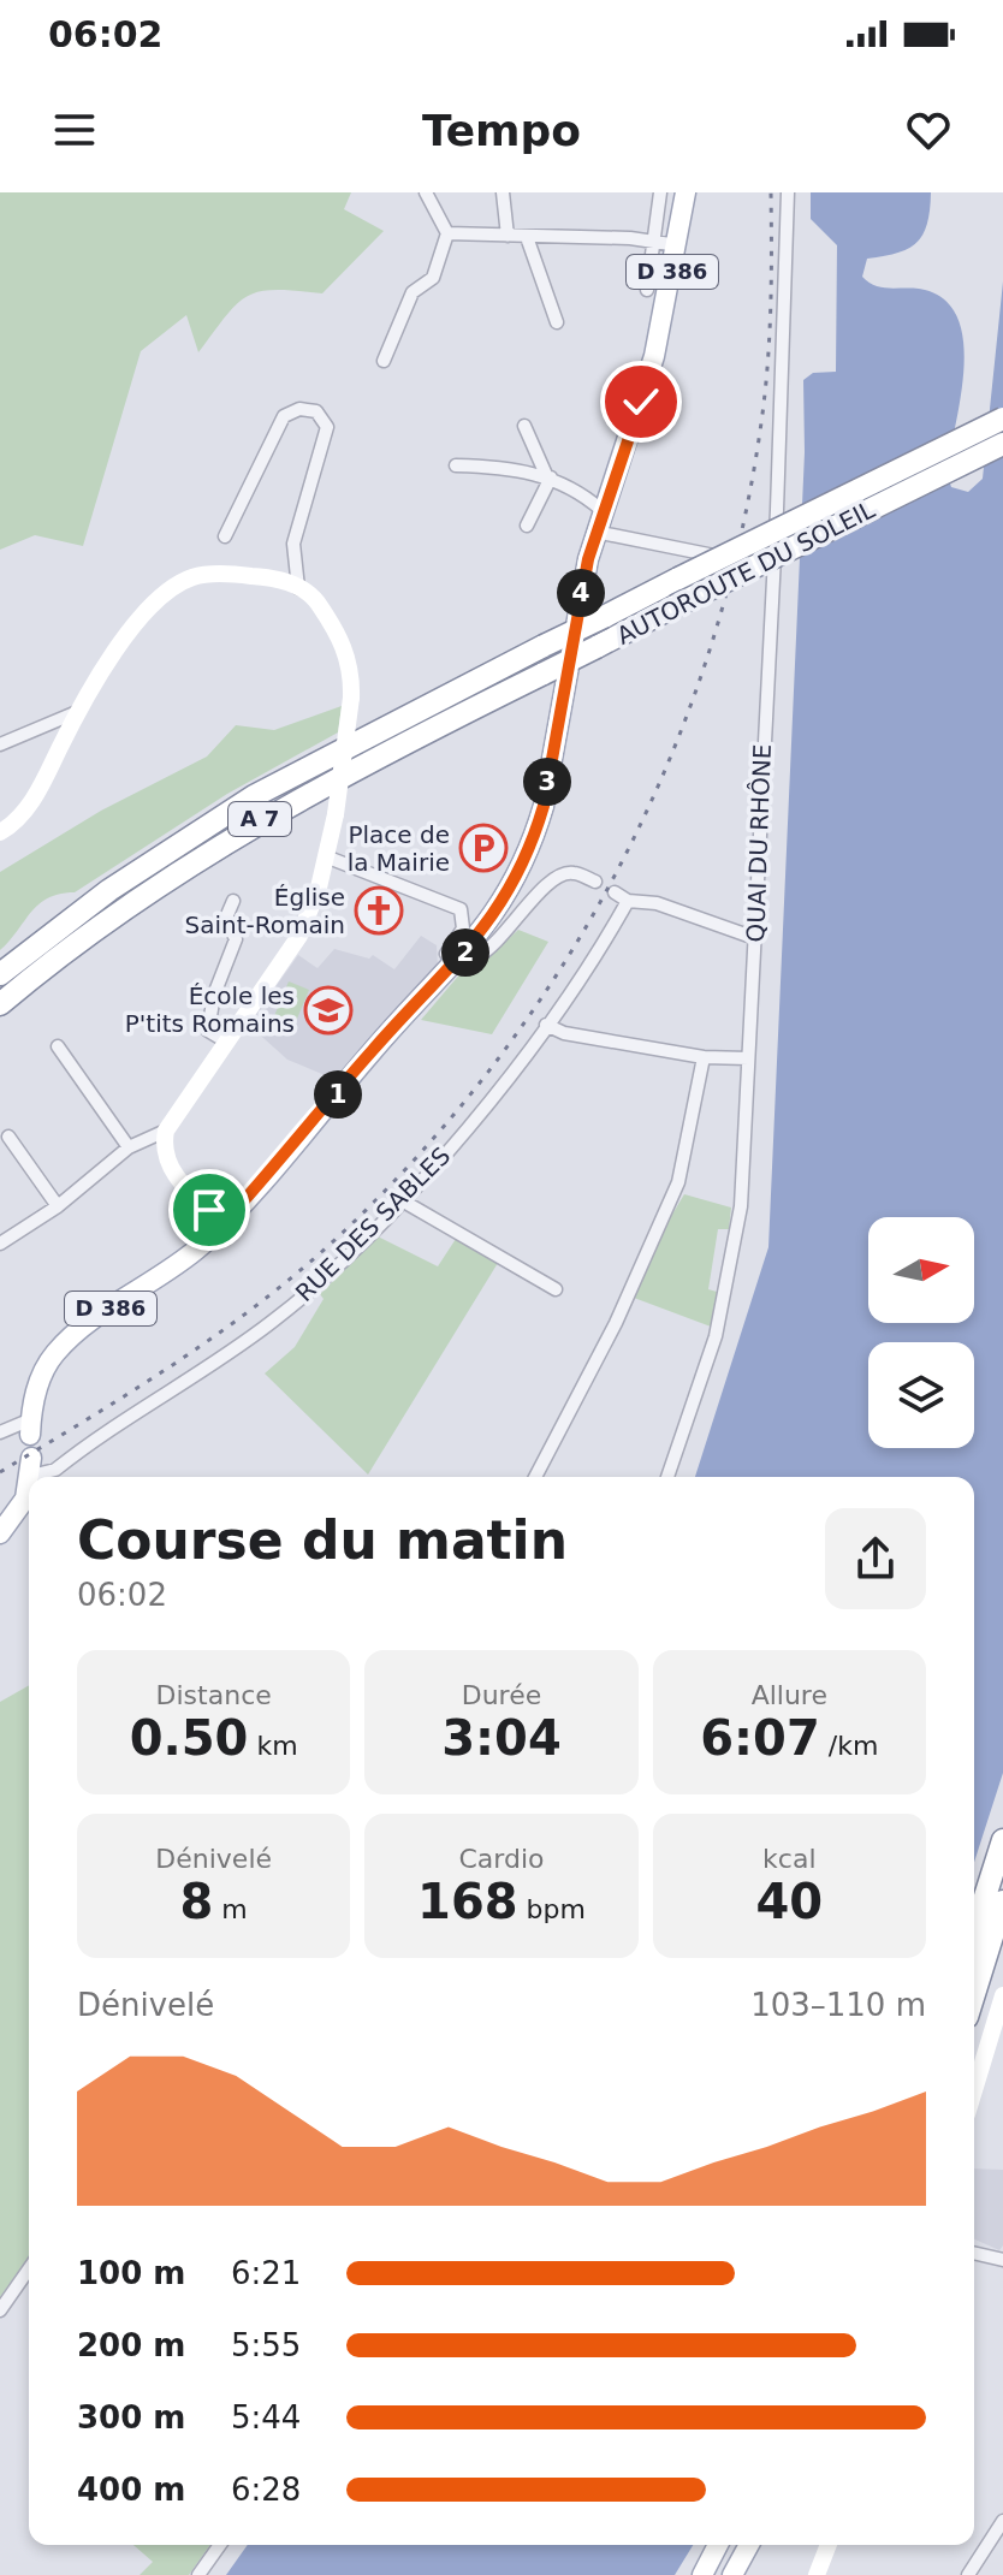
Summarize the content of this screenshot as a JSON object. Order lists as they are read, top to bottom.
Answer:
{
  "streets": {
    "highway": ["AUTOROUTE DU SOLEIL", "A 7"],
    "main road": ["D 386"],
    "street": ["QUAI DU RHÔNE", "RUE DES SABLES"]
  },
  "places": {
    "parking": ["Place de la Mairie"],
    "church": ["Église Saint-Romain"],
    "school or university": ["École les P'tits Romains"]
  },
  "north": "right",
  "page": {
    "status": "06:02",
    "header": "Tempo",
    "pins": [
      "4",
      "3",
      "2",
      "1"
    ],
    "heading": ["Course du matin", "06:02"],
    "stats": [
      ["Distance", "0.50 km"],
      ["Durée", "3:04"],
      ["Allure", "6:07 /km"],
      ["Dénivelé", "8 m"],
      ["Cardio", "168 bpm"],
      ["kcal", "40"]
    ],
    "chart": ["Dénivelé", "103–110 m"],
    "list": [
      {
        "name": "100 m",
        "note": "6:21"
      },
      {
        "name": "200 m",
        "note": "5:55"
      },
      {
        "name": "300 m",
        "note": "5:44"
      },
      {
        "name": "400 m",
        "note": "6:28"
      }
    ]
  }
}
